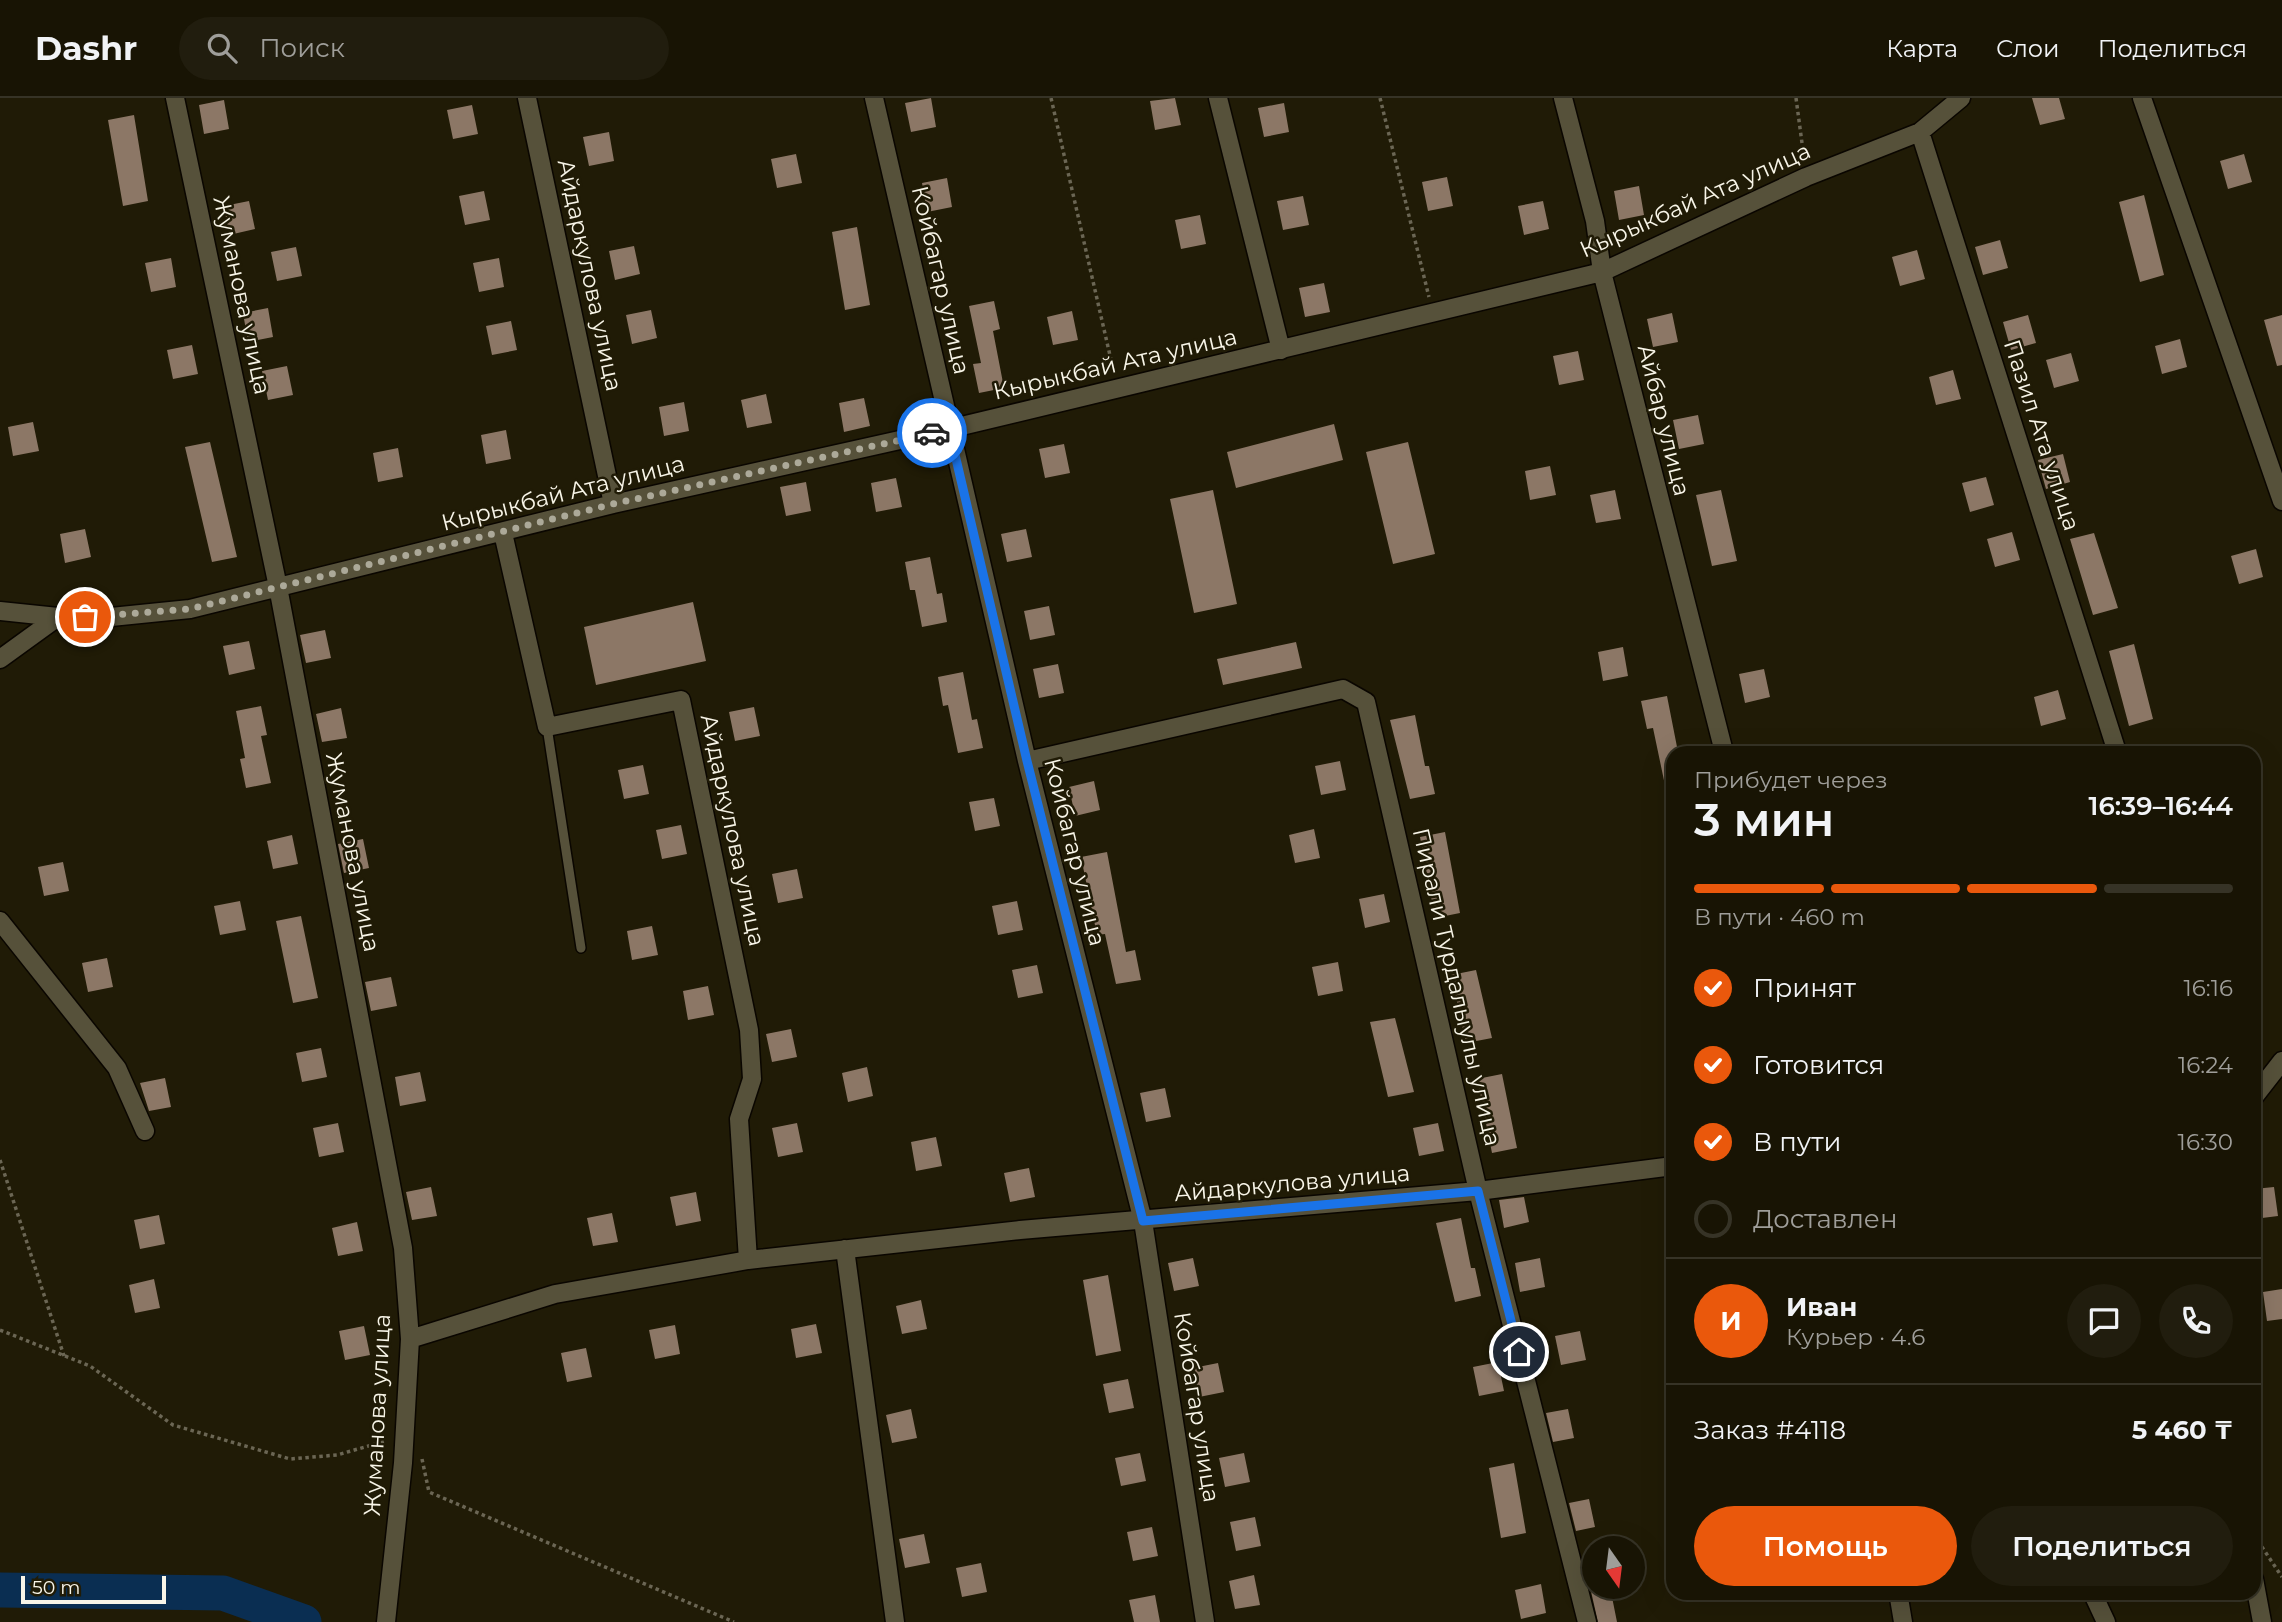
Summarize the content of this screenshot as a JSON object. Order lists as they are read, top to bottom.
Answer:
{
  "streets": {
    "street": [
      "Кырыкбай Ата улица",
      "Айдаркулова улица",
      "Койбагар улица",
      "Жуманова улица",
      "Айбар улица",
      "Пазил Ата улица",
      "Пирали Турдалыулы улица"
    ]
  },
  "crossings": [
    ["Кырыкбай Ата улица", "Айдаркулова улица"],
    ["Кырыкбай Ата улица", "Койбагар улица"],
    ["Кырыкбай Ата улица", "Жуманова улица"],
    ["Кырыкбай Ата улица", "Айбар улица"],
    ["Кырыкбай Ата улица", "Пазил Ата улица"],
    ["Айдаркулова улица", "Койбагар улица"],
    ["Айдаркулова улица", "Жуманова улица"],
    ["Айдаркулова улица", "Пирали Турдалыулы улица"],
    ["Койбагар улица", "Пирали Турдалыулы улица"]
  ],
  "scale_bar": "50 m",
  "north": "bottom",
  "page": {
    "header": "Dashr",
    "search": "Поиск",
    "nav": ["Карта", "Слои", "Поделиться"],
    "heading": ["3 мин", "Прибудет через", "16:39–16:44"],
    "panel": [
      "Иван",
      "Курьер · 4.6",
      "Заказ #4118",
      "5 460 ₸"
    ],
    "bar": "В пути · 460 m",
    "list": [
      ["Принят", "16:16"],
      ["Готовится", "16:24"],
      ["В пути", "16:30"],
      "Доставлен"
    ],
    "round": "И",
    "buttons": ["Помощь", "Поделиться"],
    "scale": "50 m"
  }
}
